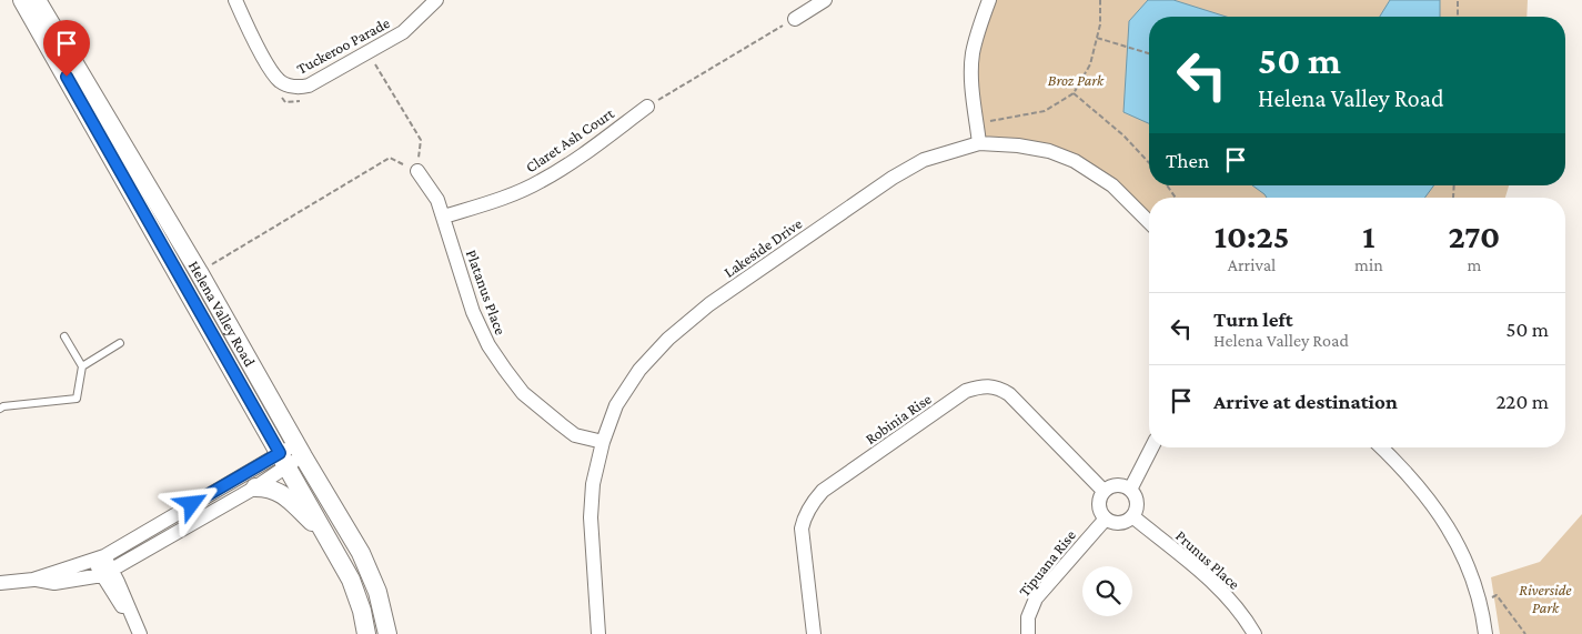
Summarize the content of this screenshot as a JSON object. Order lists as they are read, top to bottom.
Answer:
{
  "streets": {
    "street": [
      "Tuckeroo Parade",
      "Claret Ash Court",
      "Lakeside Drive",
      "Platanus Place",
      "Helena Valley Road",
      "Robinia Rise",
      "Prunus Place",
      "Tipuana Rise"
    ]
  },
  "crossings": [
    ["Claret Ash Court", "Platanus Place"],
    ["Lakeside Drive", "Platanus Place"],
    ["Robinia Rise", "Prunus Place"],
    ["Robinia Rise", "Tipuana Rise"],
    ["Prunus Place", "Tipuana Rise"]
  ],
  "parks": ["Broz Park", "Riverside Park"],
  "page": {
    "turn": ["50 m", "Helena Valley Road"],
    "then": "Then",
    "eta": [
      "10:25",
      "Arrival",
      "1",
      "min",
      "270",
      "m"
    ],
    "list": [
      {
        "name": "Turn left",
        "note": "Helena Valley Road",
        "value": "50 m"
      },
      {
        "name": "Arrive at destination",
        "value": "220 m"
      }
    ]
  }
}
